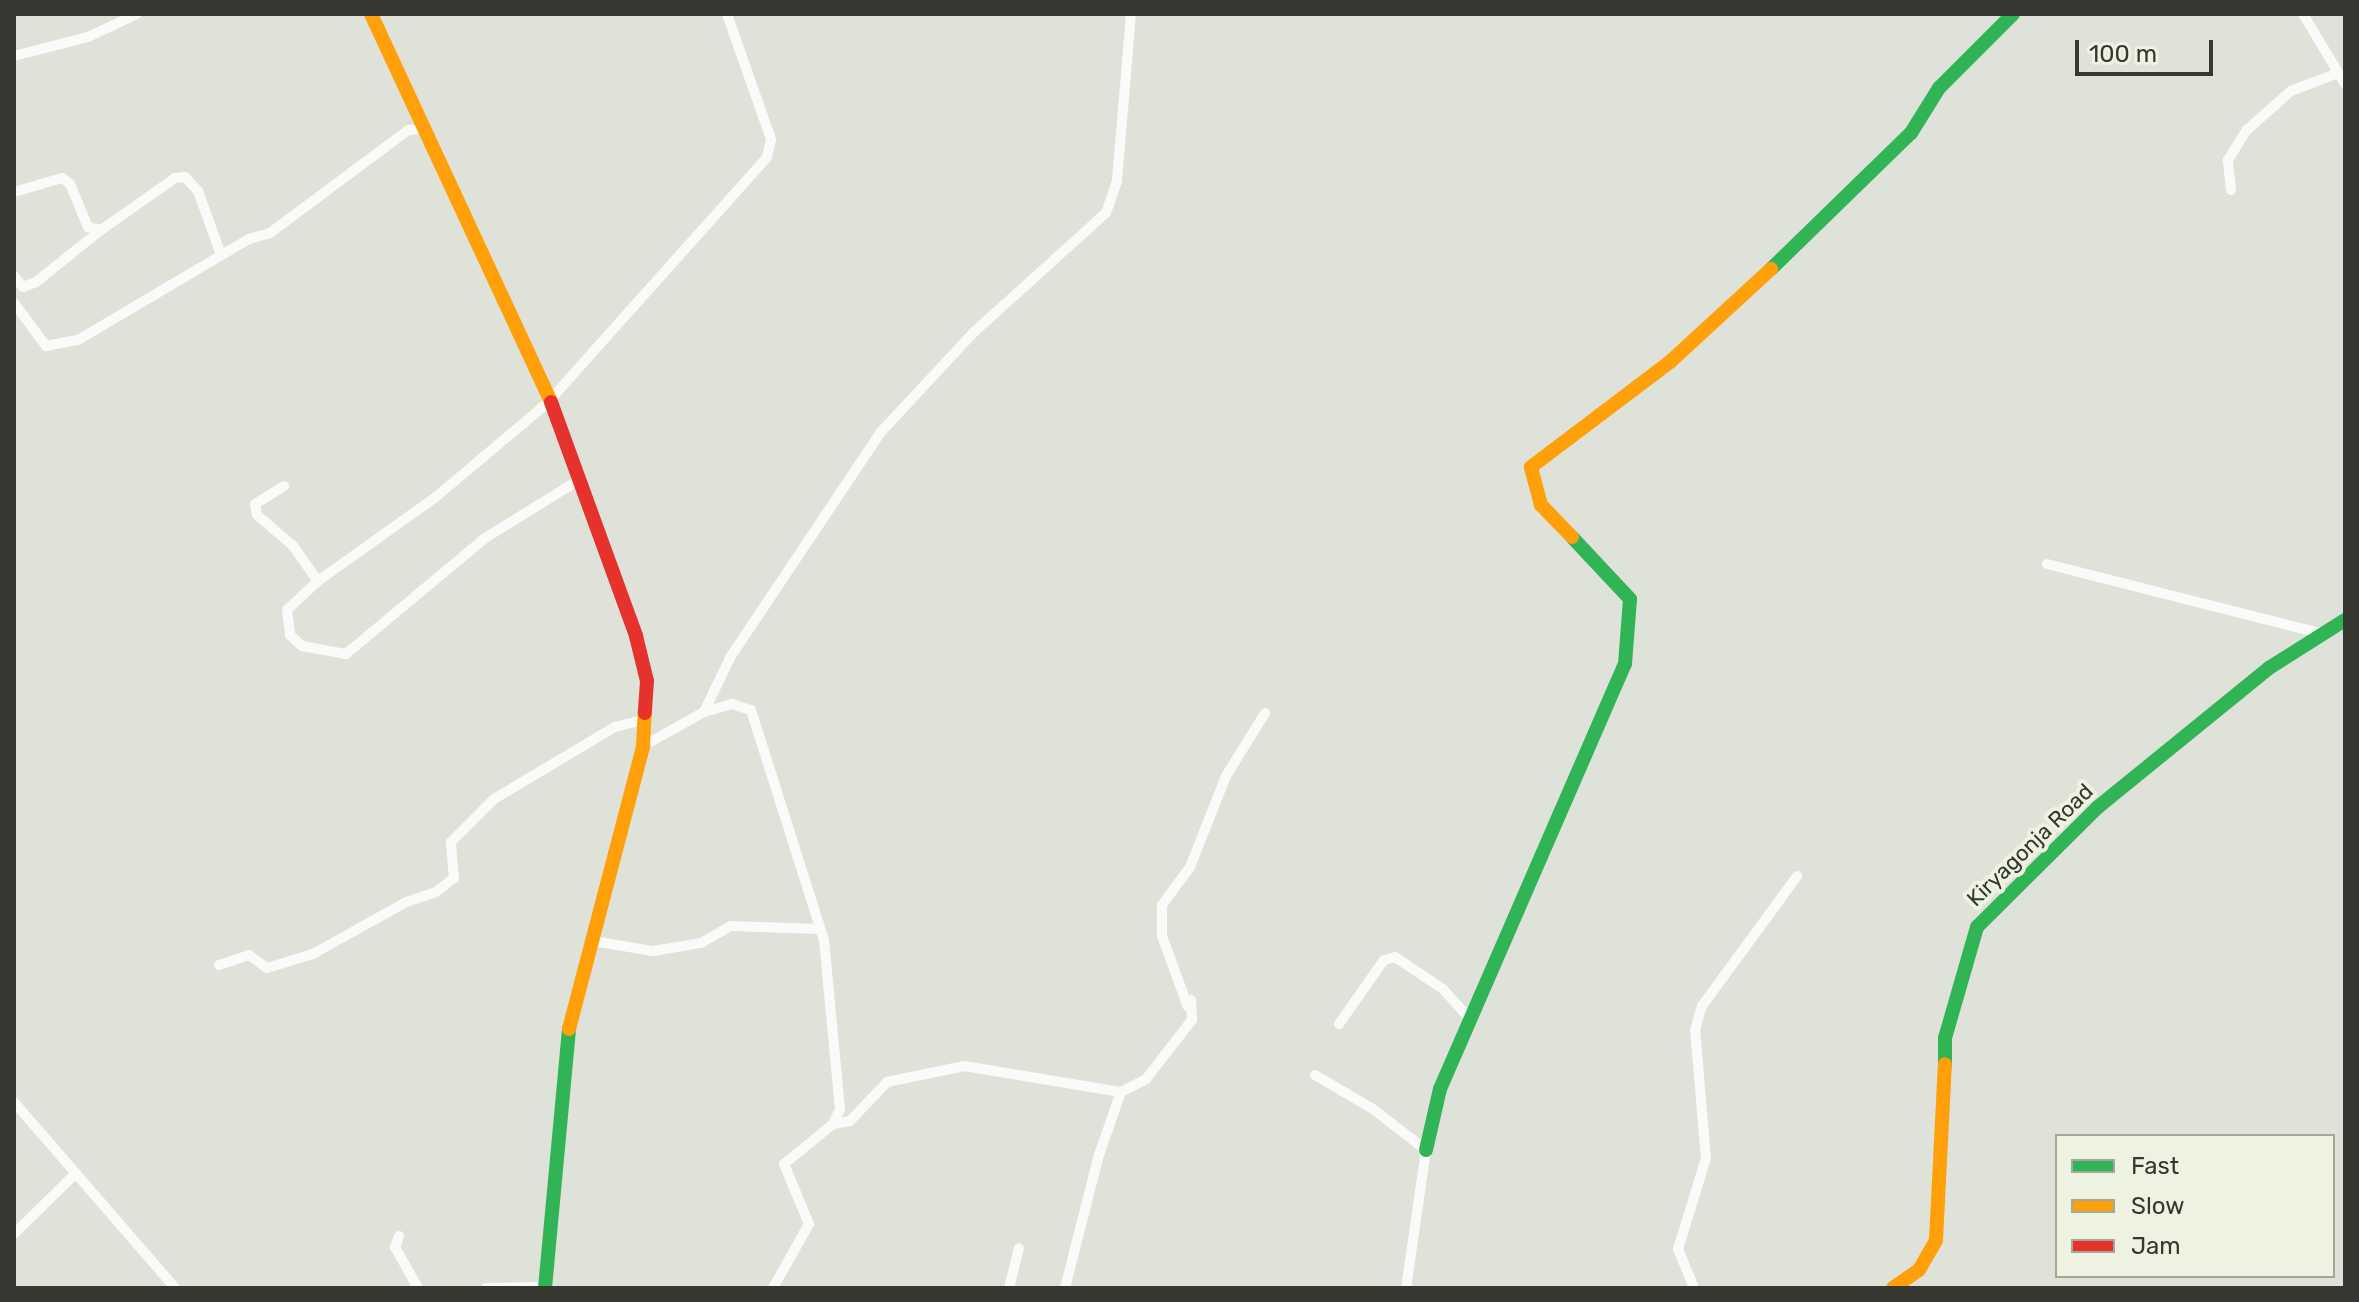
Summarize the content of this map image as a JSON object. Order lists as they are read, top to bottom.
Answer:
{
  "streets": {
    "street": ["Kiryagonja Road"]
  },
  "legend": ["Fast", "Slow", "Jam"],
  "scale_bar": "100 m"
}
